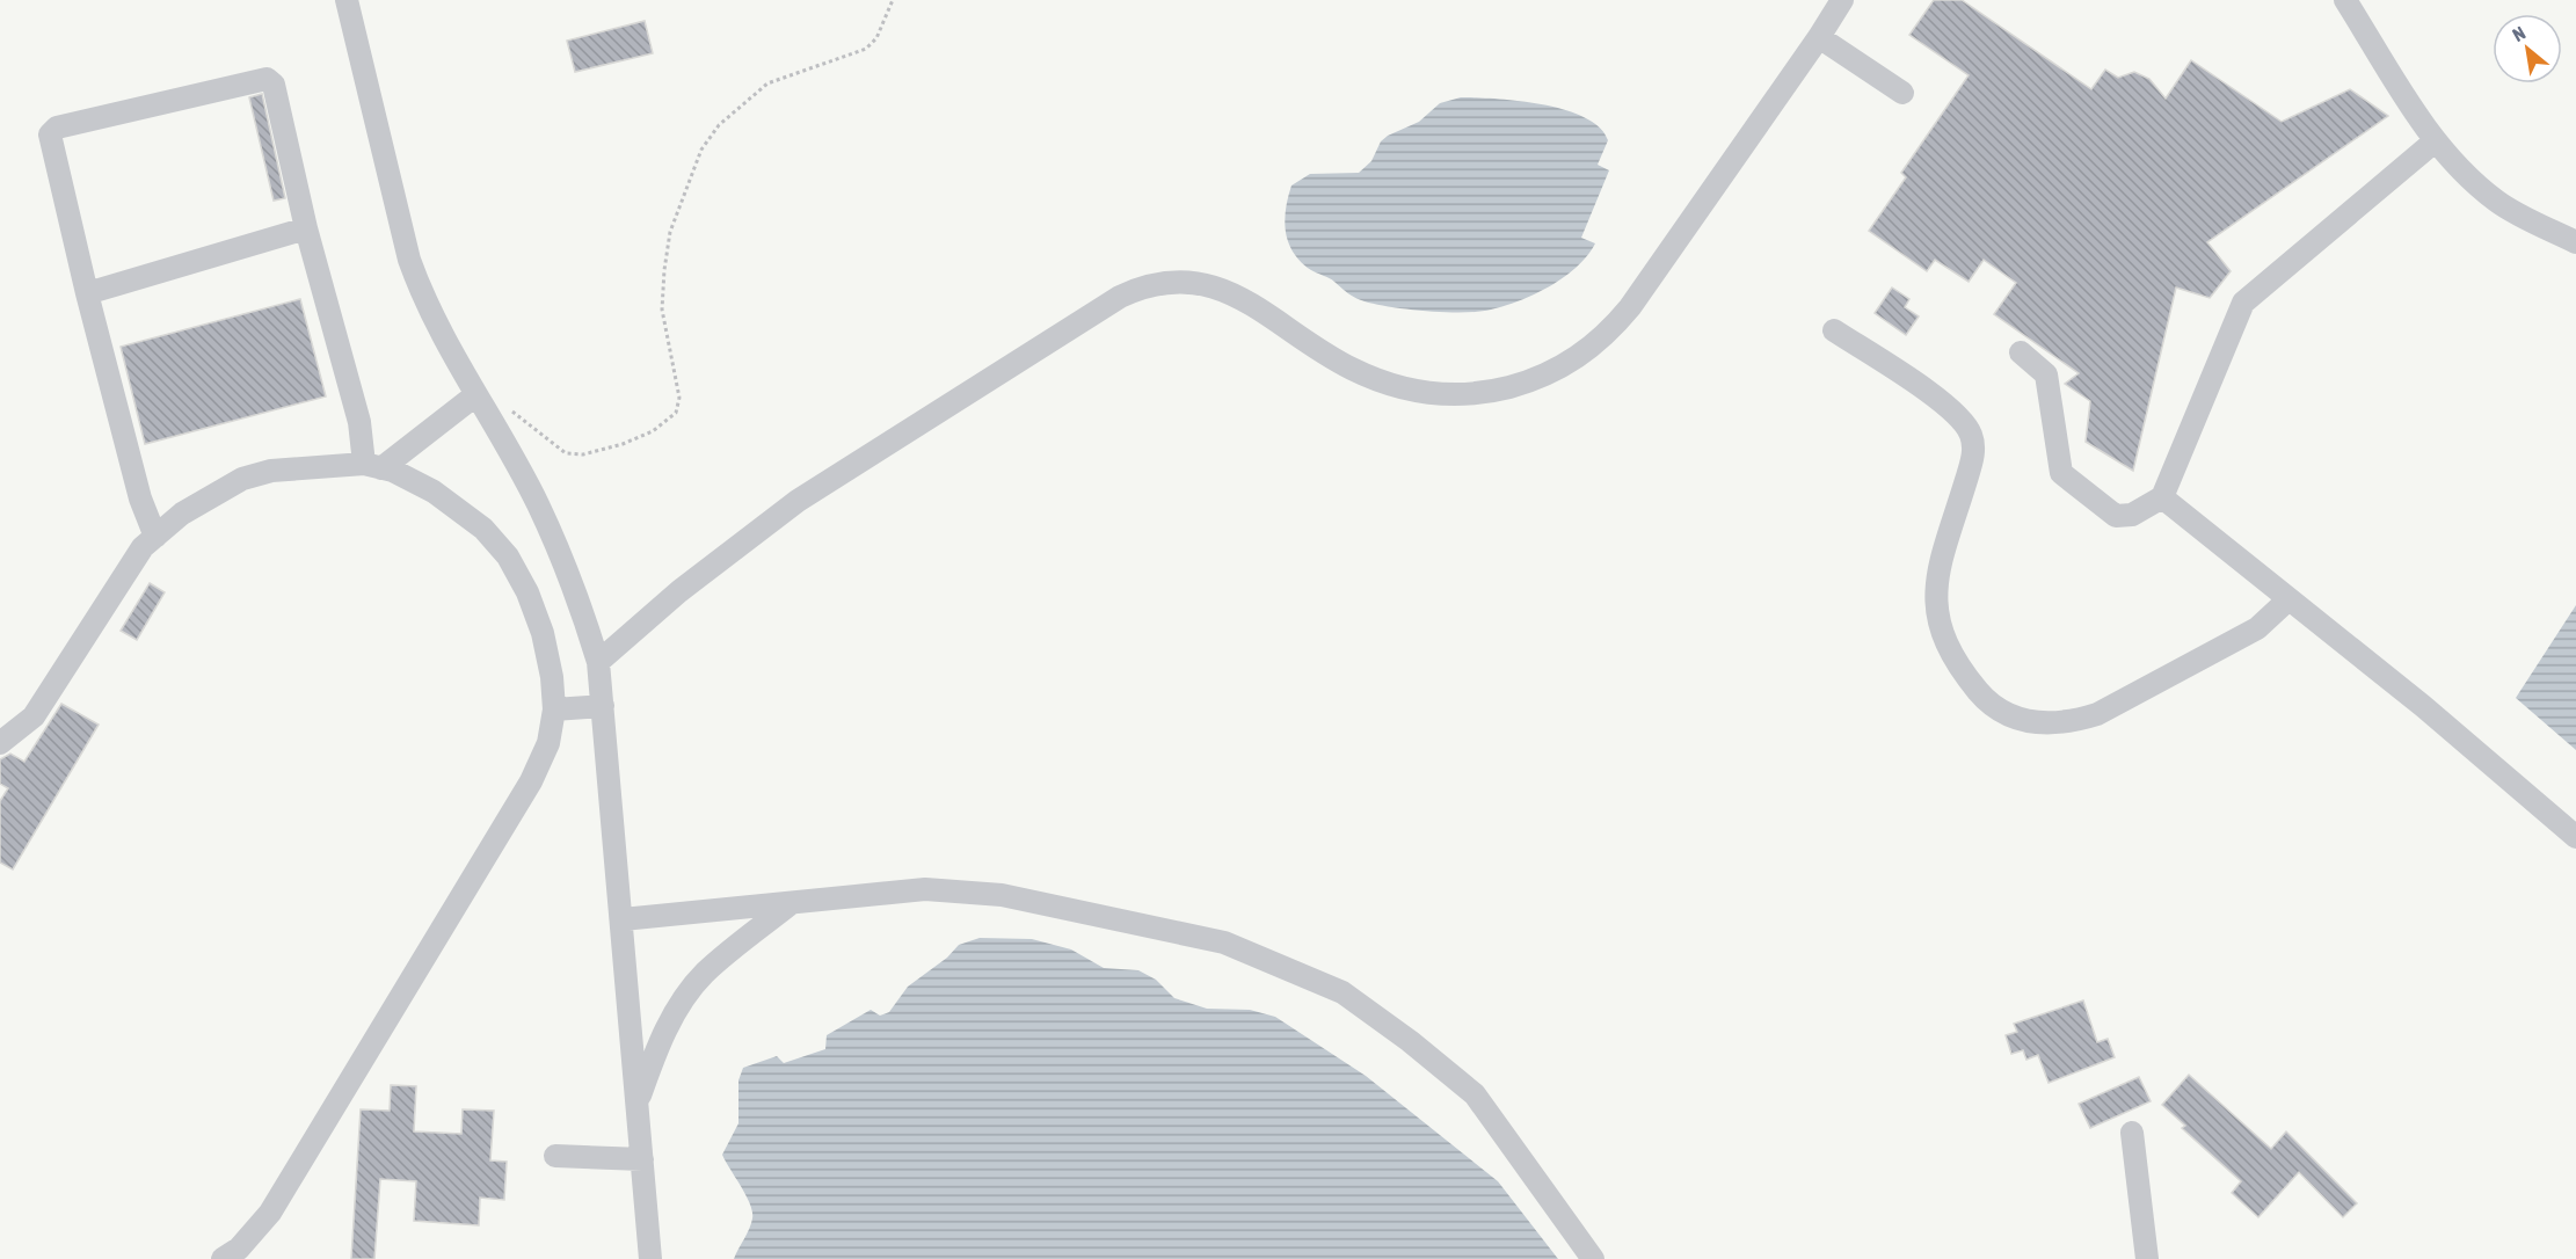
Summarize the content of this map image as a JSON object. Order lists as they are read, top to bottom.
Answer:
{
  "north": "top left"
}
